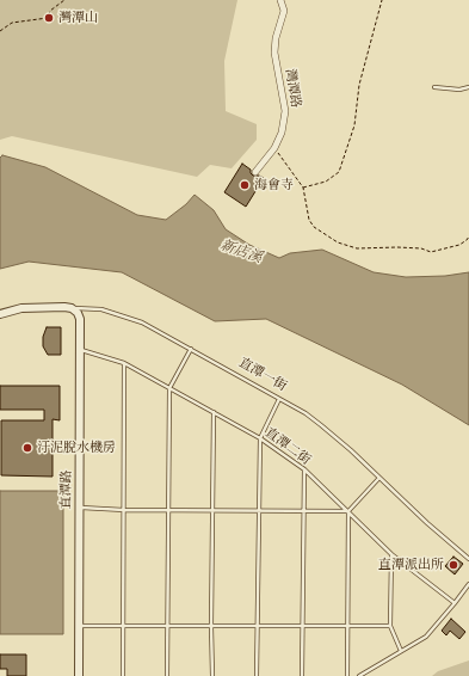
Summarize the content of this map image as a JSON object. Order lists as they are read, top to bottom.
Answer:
{
  "streets": {
    "street": ["灣潭路", "直潭一街", "直潭路"],
    "lane": ["直潭二街"]
  },
  "crossings": [
    ["直潭一街", "直潭路"],
    ["直潭二街", "直潭路"]
  ],
  "water": ["新店溪"],
  "places": [
    "灣潭山",
    "海會寺",
    "汙泥脫水機房",
    "直潭派出所"
  ]
}
